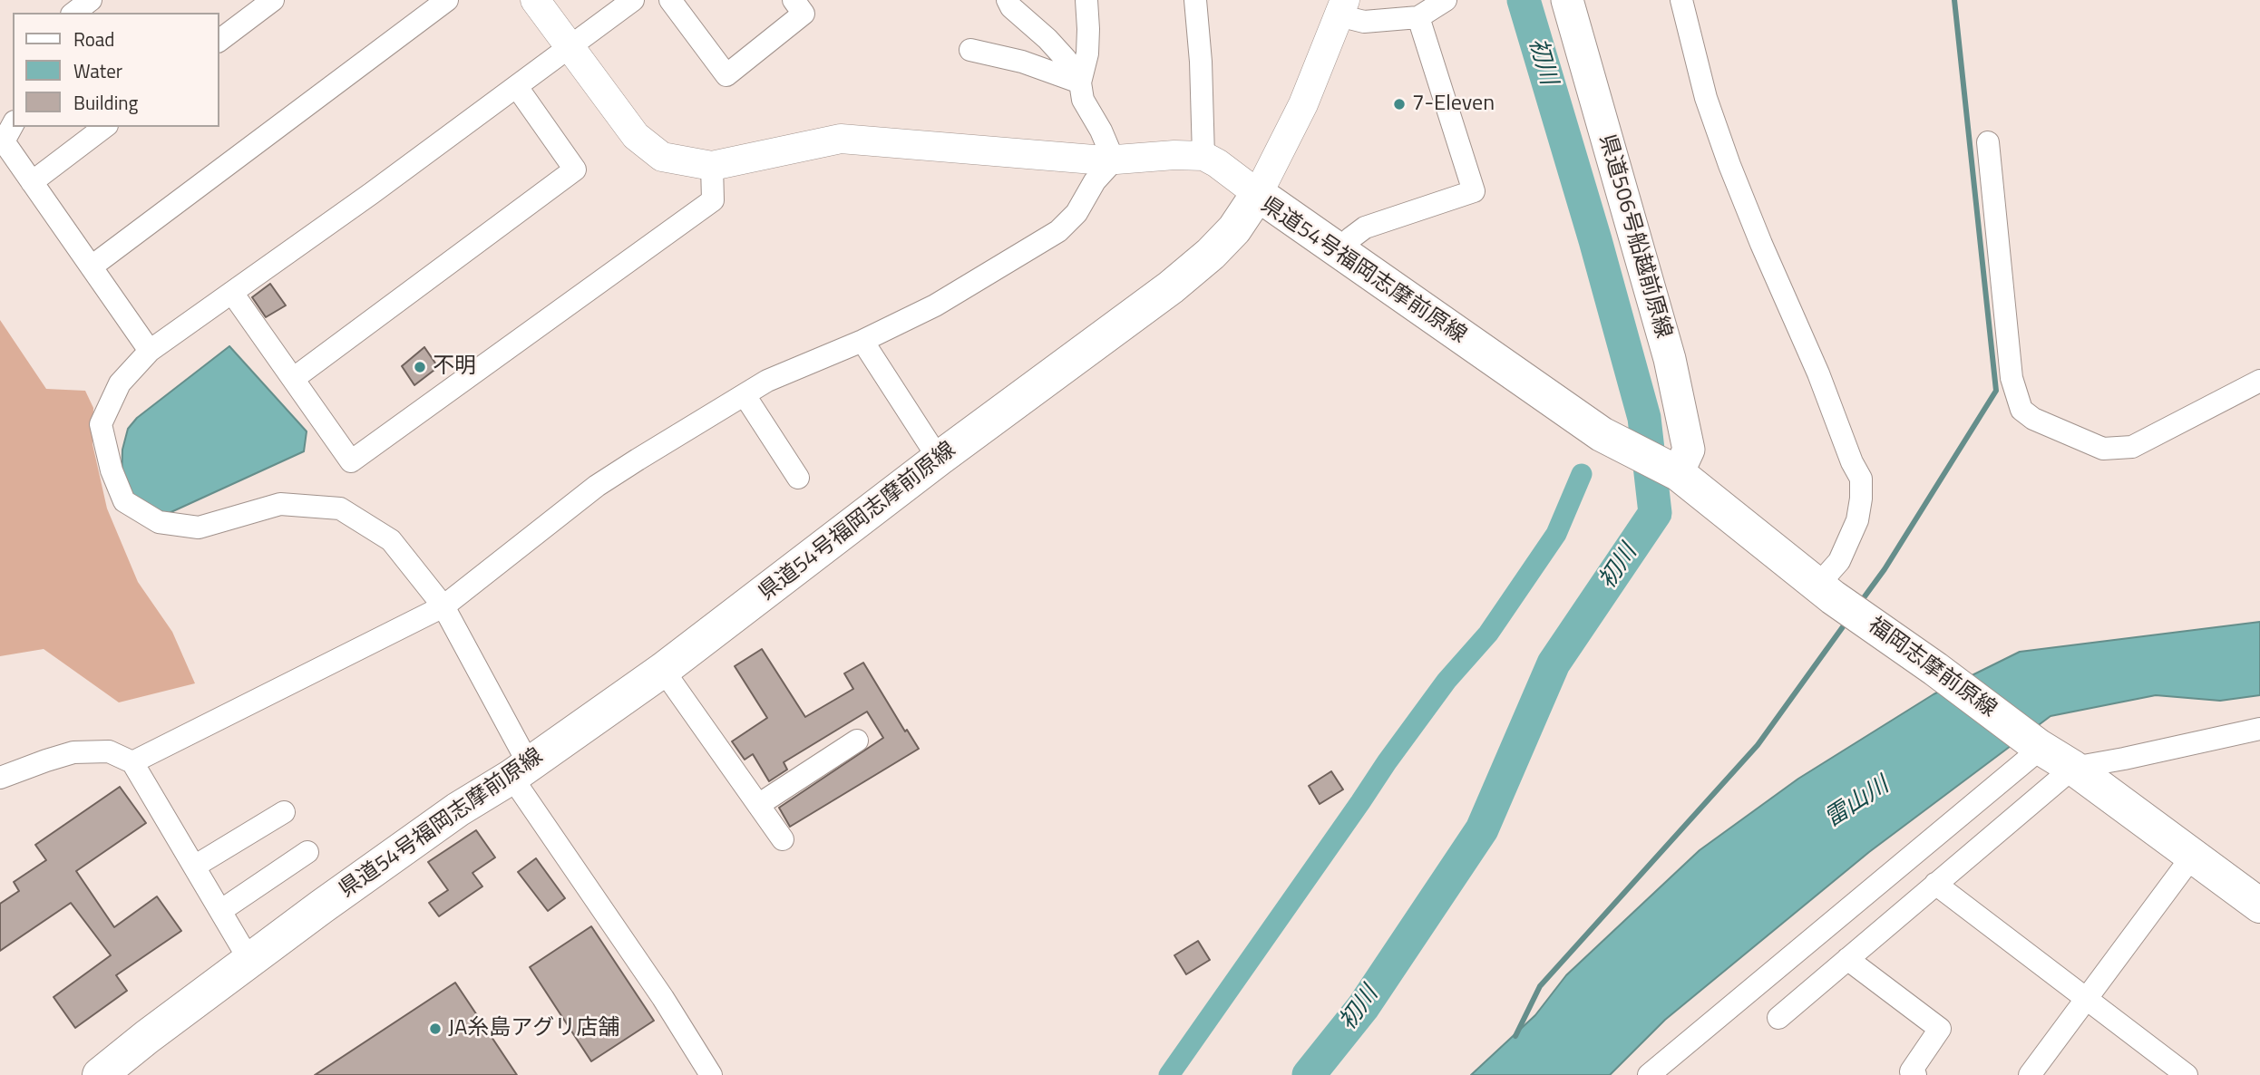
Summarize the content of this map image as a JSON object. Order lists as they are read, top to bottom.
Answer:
{
  "streets": {
    "main road": ["県道506号船越前原線", "県道54号福岡志摩前原線", "福岡志摩前原線"]
  },
  "crossings": [
    ["県道506号船越前原線", "福岡志摩前原線"],
    ["県道54号福岡志摩前原線", "福岡志摩前原線"]
  ],
  "water": ["初川", "雷山川"],
  "places": ["7-Eleven", "不明", "JA糸島アグリ店舗"],
  "legend": ["Road", "Water", "Building"]
}
